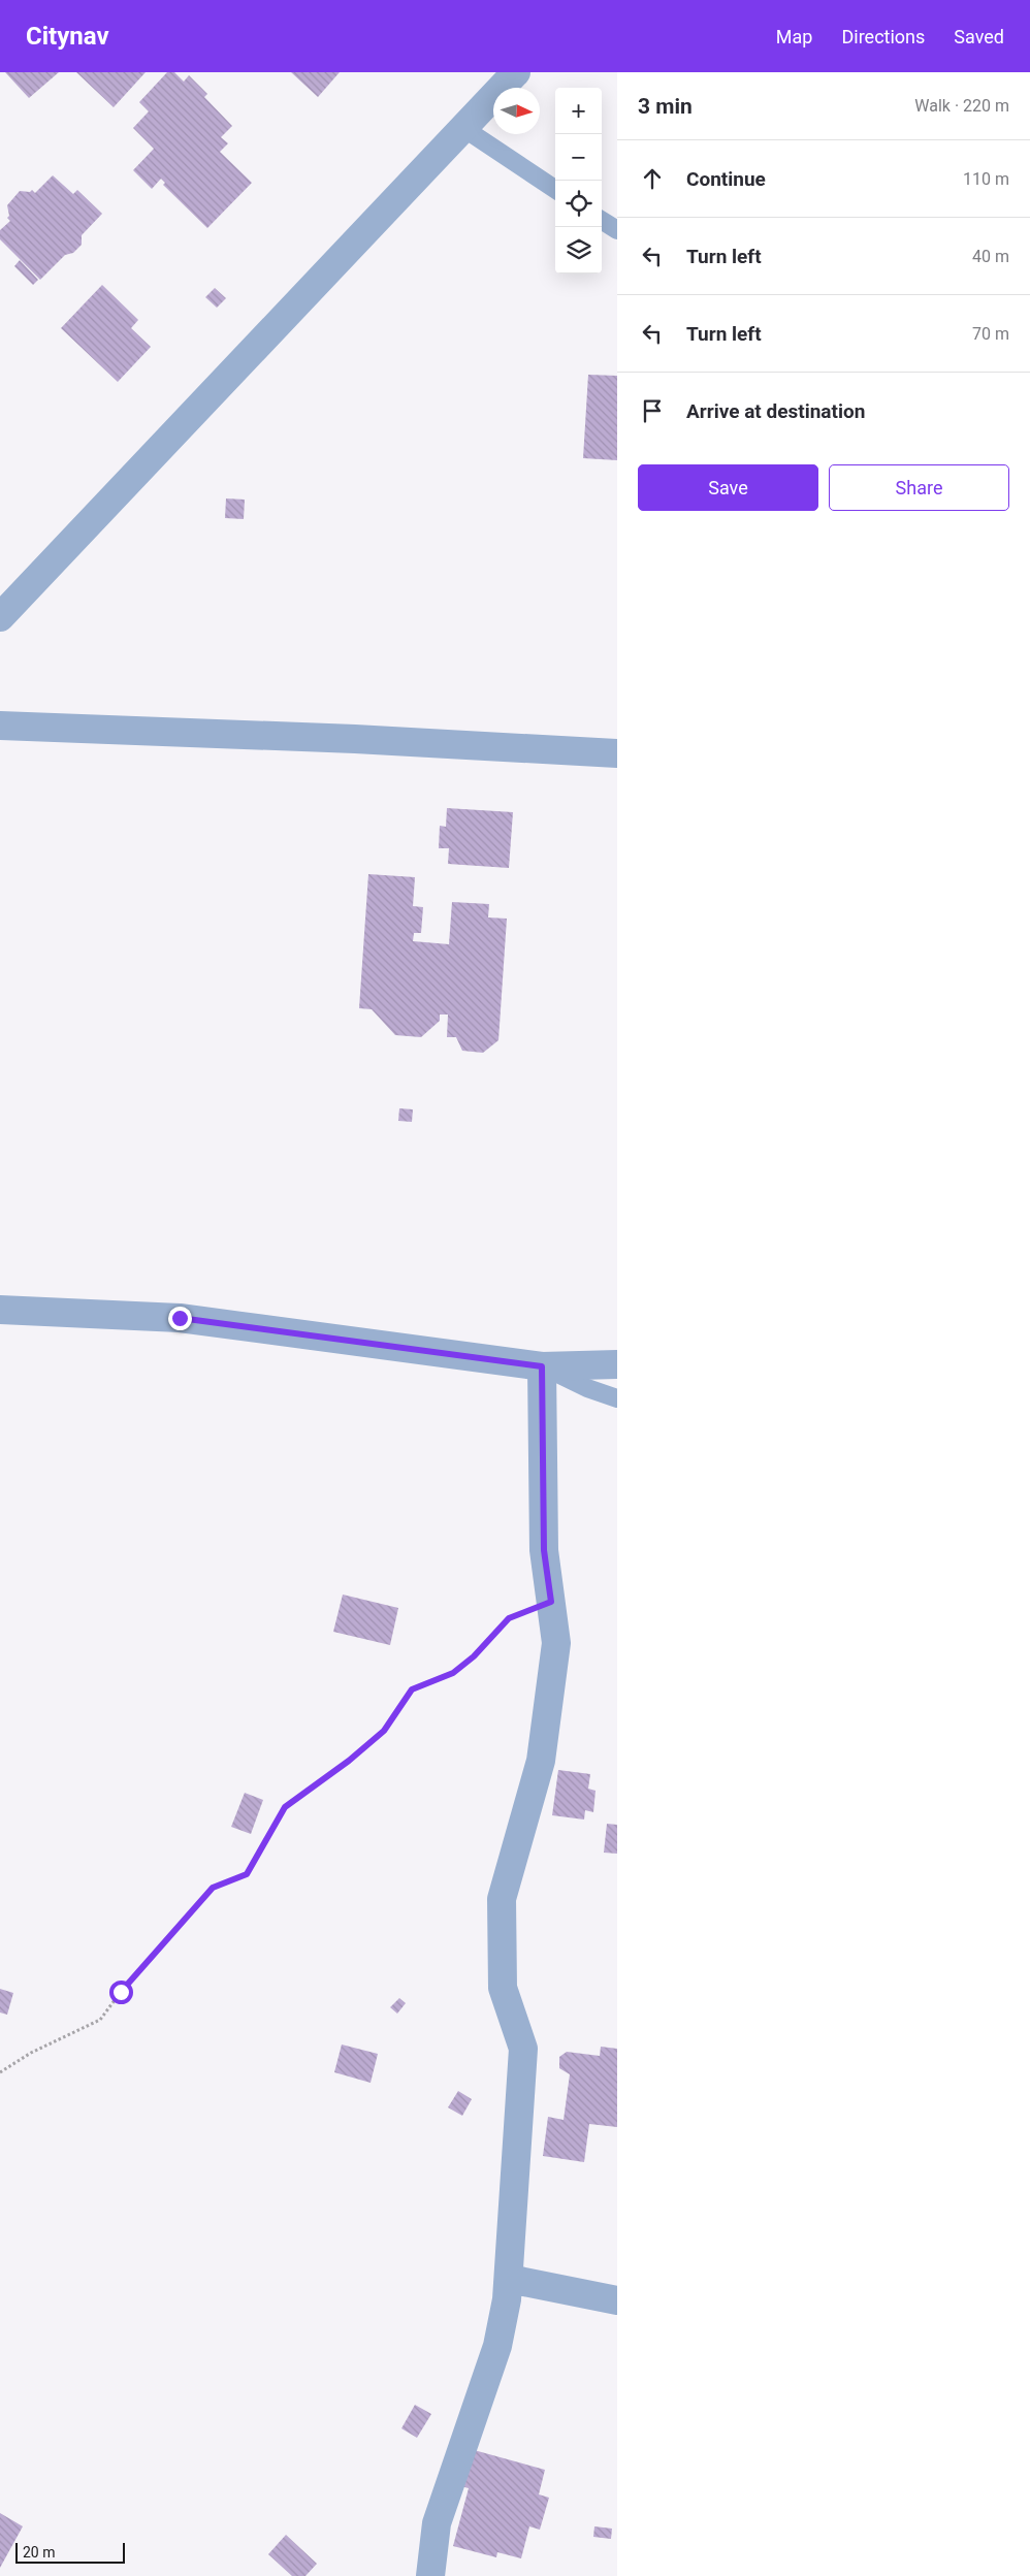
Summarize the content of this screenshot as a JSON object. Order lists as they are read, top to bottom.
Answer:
{
  "scale_bar": "20 m",
  "north": "right",
  "page": {
    "header": "Citynav",
    "nav": ["Map", "Directions", "Saved"],
    "heading": ["3 min", "Walk · 220 m"],
    "map_buttons": ["+", "−"],
    "list": [
      ["Continue", "110 m"],
      ["Turn left", "40 m"],
      ["Turn left", "70 m"],
      "Arrive at destination"
    ],
    "buttons": ["Save", "Share"],
    "scale": "20 m"
  }
}
